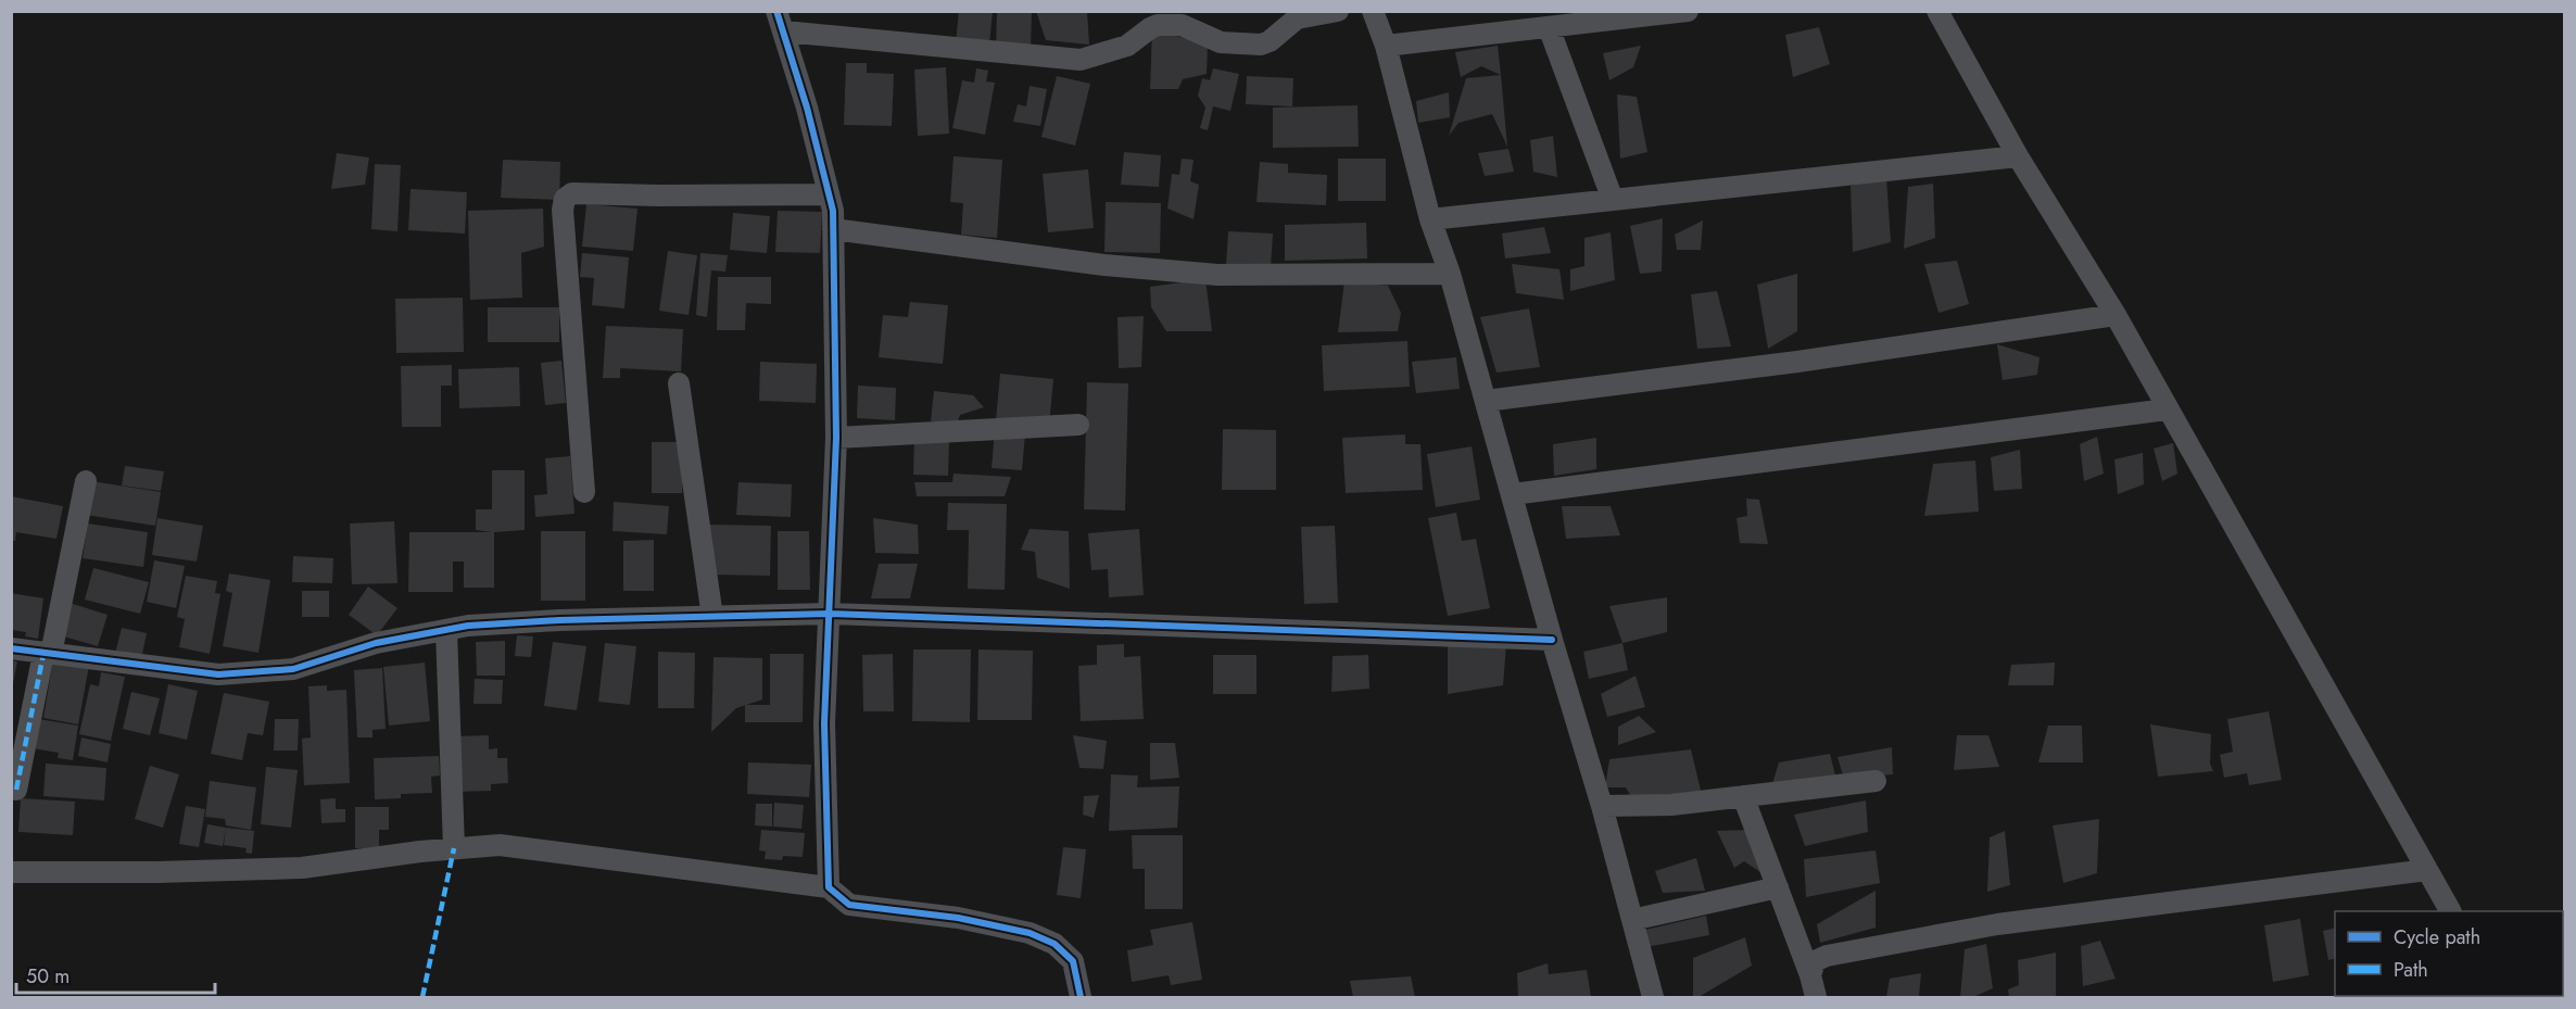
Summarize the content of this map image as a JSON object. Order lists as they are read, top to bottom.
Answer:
{
  "legend": ["Cycle path", "Path"],
  "scale_bar": "50 m"
}
